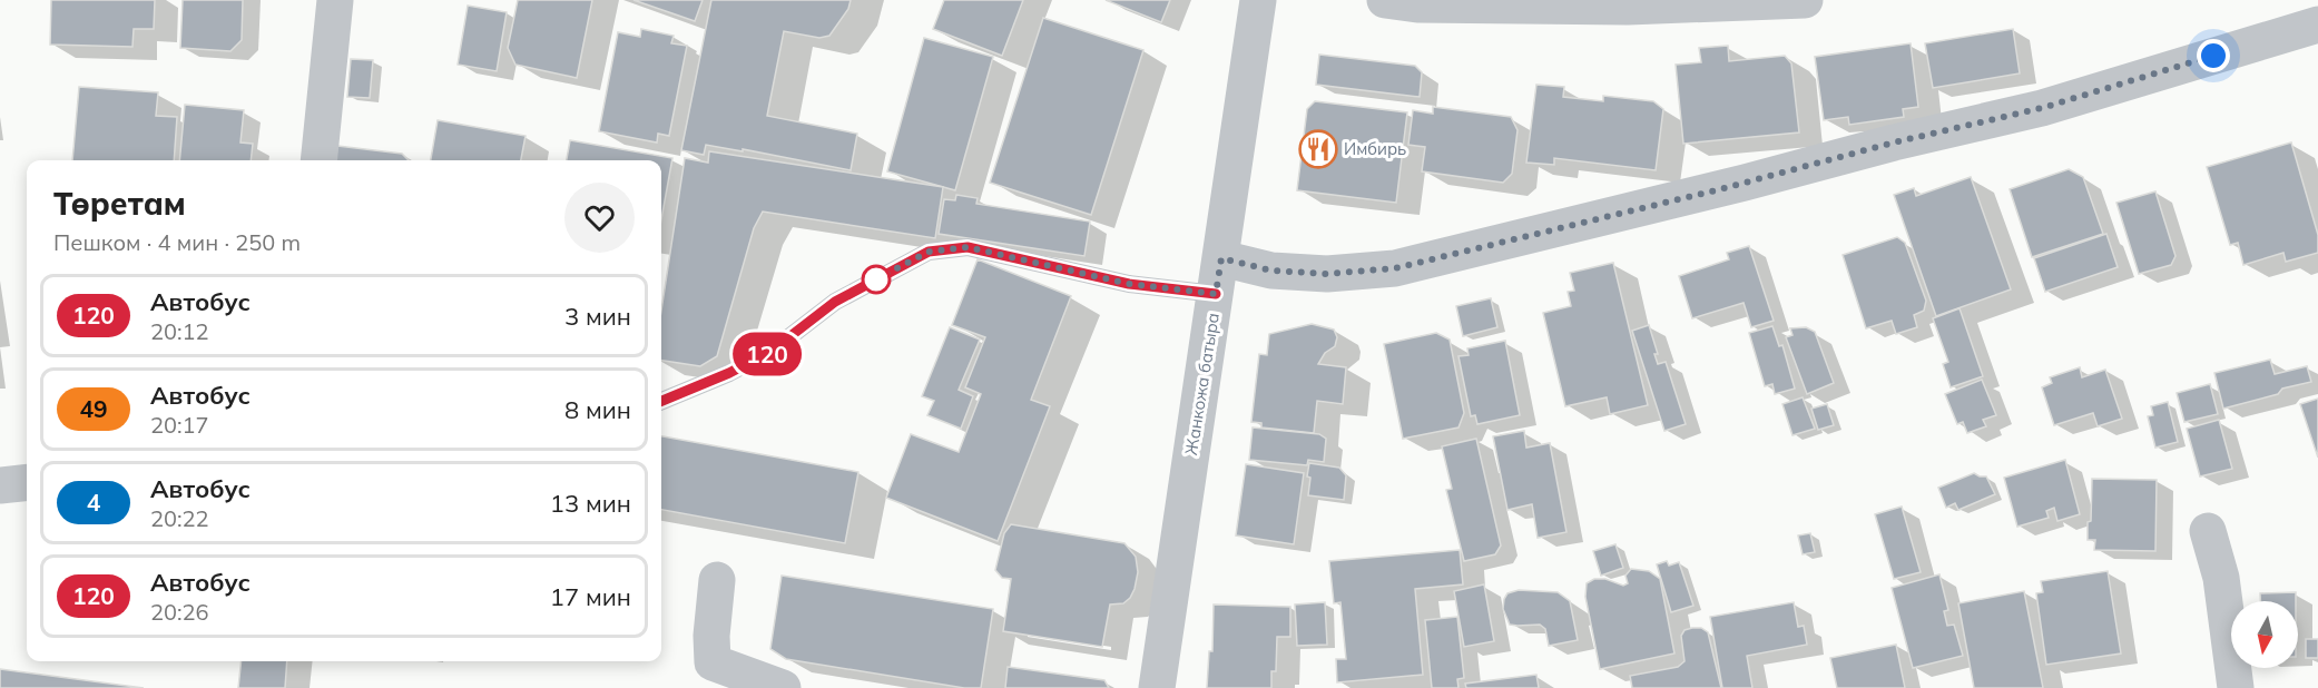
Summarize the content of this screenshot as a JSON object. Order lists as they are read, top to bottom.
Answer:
{
  "streets": {
    "street": ["Жанкожа батыра"]
  },
  "places": {
    "restaurant": ["Имбирь"]
  },
  "lines": ["bus line 120"],
  "north": "bottom",
  "page": {
    "on_map": "120",
    "heading": ["Төретам", "Пешком · 4 мин · 250 m"],
    "list": [
      {
        "mark": "120",
        "name": "Автобус",
        "note": "20:12",
        "value": "3 мин"
      },
      {
        "mark": "49",
        "name": "Автобус",
        "note": "20:17",
        "value": "8 мин"
      },
      {
        "mark": "4",
        "name": "Автобус",
        "note": "20:22",
        "value": "13 мин"
      },
      {
        "mark": "120",
        "name": "Автобус",
        "note": "20:26",
        "value": "17 мин"
      }
    ]
  }
}
